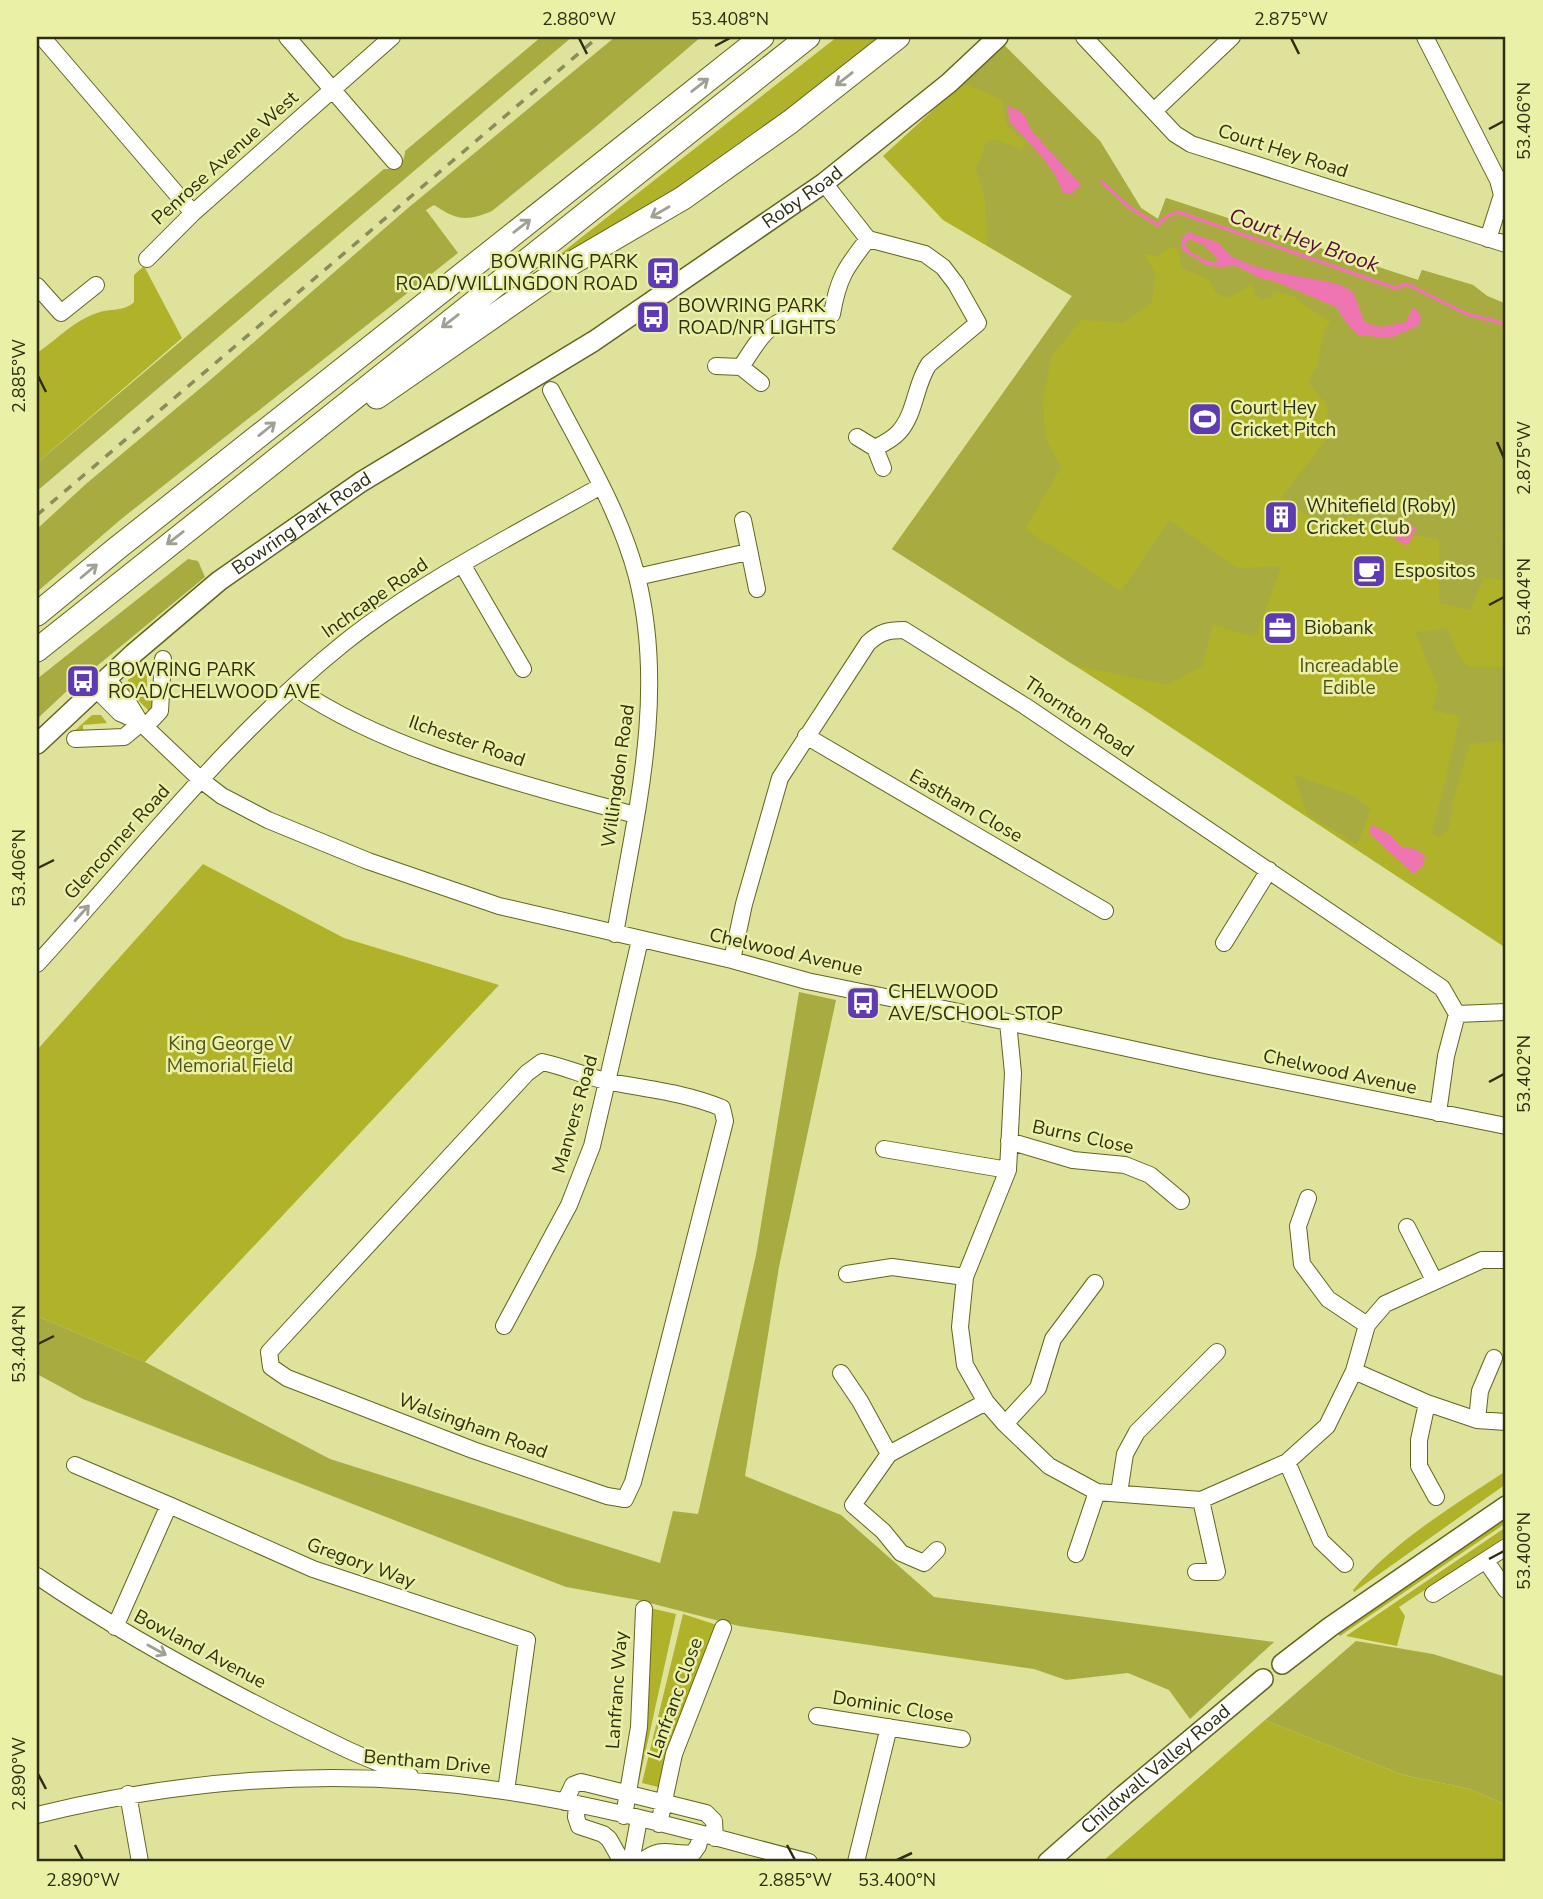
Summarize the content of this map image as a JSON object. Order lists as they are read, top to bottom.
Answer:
{
  "streets": {
    "main road": ["Roby Road", "Bowring Park Road", "Childwall Valley Road"],
    "street": [
      "Court Hey Road",
      "Penrose Avenue West",
      "Inchcape Road",
      "Thornton Road",
      "Ilchester Road",
      "Willingdon Road",
      "Eastham Close",
      "Glenconner Road",
      "Chelwood Avenue",
      "Manvers Road",
      "Burns Close",
      "Walsingham Road",
      "Gregory Way",
      "Bowland Avenue",
      "Lanfranc Way",
      "Lanfranc Close",
      "Dominic Close",
      "Bentham Drive"
    ]
  },
  "crossings": [
    ["Roby Road", "Bowring Park Road"],
    ["Bowring Park Road", "Chelwood Avenue"],
    ["Inchcape Road", "Ilchester Road"],
    ["Inchcape Road", "Willingdon Road"],
    ["Inchcape Road", "Glenconner Road"],
    ["Inchcape Road", "Chelwood Avenue"],
    ["Thornton Road", "Eastham Close"],
    ["Thornton Road", "Chelwood Avenue"],
    ["Ilchester Road", "Willingdon Road"],
    ["Willingdon Road", "Chelwood Avenue"],
    ["Glenconner Road", "Chelwood Avenue"],
    ["Chelwood Avenue", "Manvers Road"],
    ["Manvers Road", "Walsingham Road"],
    ["Gregory Way", "Bentham Drive"],
    ["Bowland Avenue", "Bentham Drive"],
    ["Lanfranc Way", "Bentham Drive"],
    ["Lanfranc Close", "Bentham Drive"]
  ],
  "one_way": ["Glenconner Road", "Bowland Avenue"],
  "water": ["Court Hey Brook"],
  "parks": ["Increadable Edible", "King George V Memorial Field"],
  "places": {
    "bus stop": [
      "BOWRING PARK ROAD/WILLINGDON ROAD",
      "BOWRING PARK ROAD/NR LIGHTS",
      "BOWRING PARK ROAD/CHELWOOD AVE",
      "CHELWOOD AVE/SCHOOL STOP"
    ],
    "sports": ["Court Hey Cricket Pitch"],
    "building": ["Whitefield (Roby) Cricket Club"],
    "cafe": ["Espositos"],
    "office": ["Biobank"]
  },
  "coordinates": [
    "2.880°W",
    "53.408°N",
    "2.875°W",
    "53.406°N",
    "2.885°W",
    "53.404°N",
    "53.402°N",
    "53.400°N",
    "2.890°W"
  ]
}
